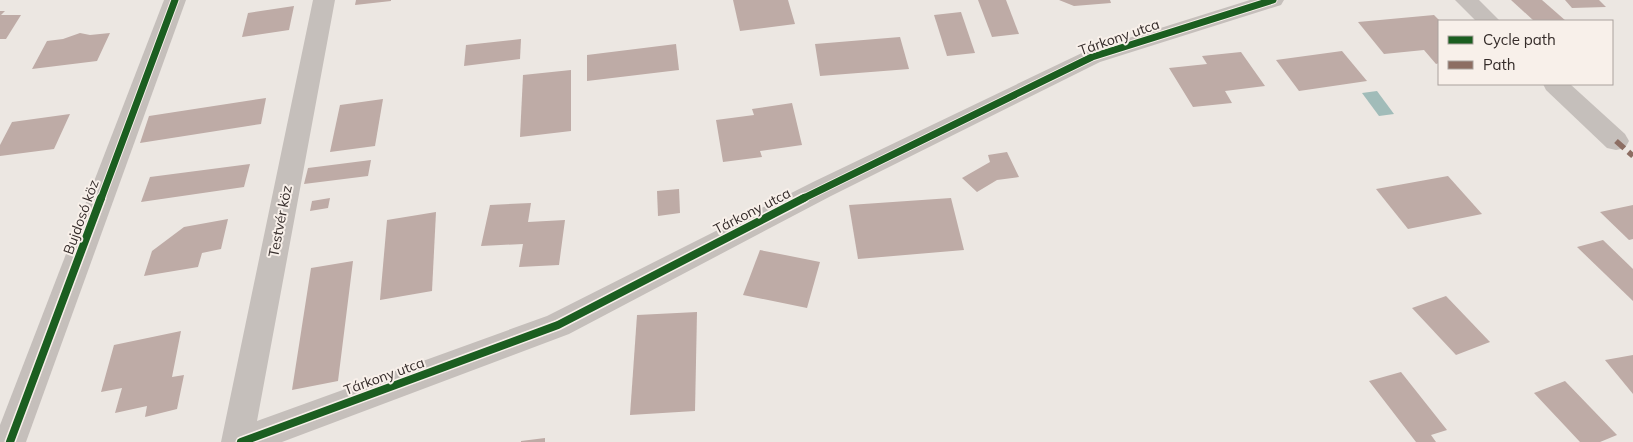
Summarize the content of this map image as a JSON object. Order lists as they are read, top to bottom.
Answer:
{
  "streets": {
    "street": ["Tárkony utca", "Bujdosó köz", "Testvér köz"]
  },
  "legend": ["Cycle path", "Path"]
}
